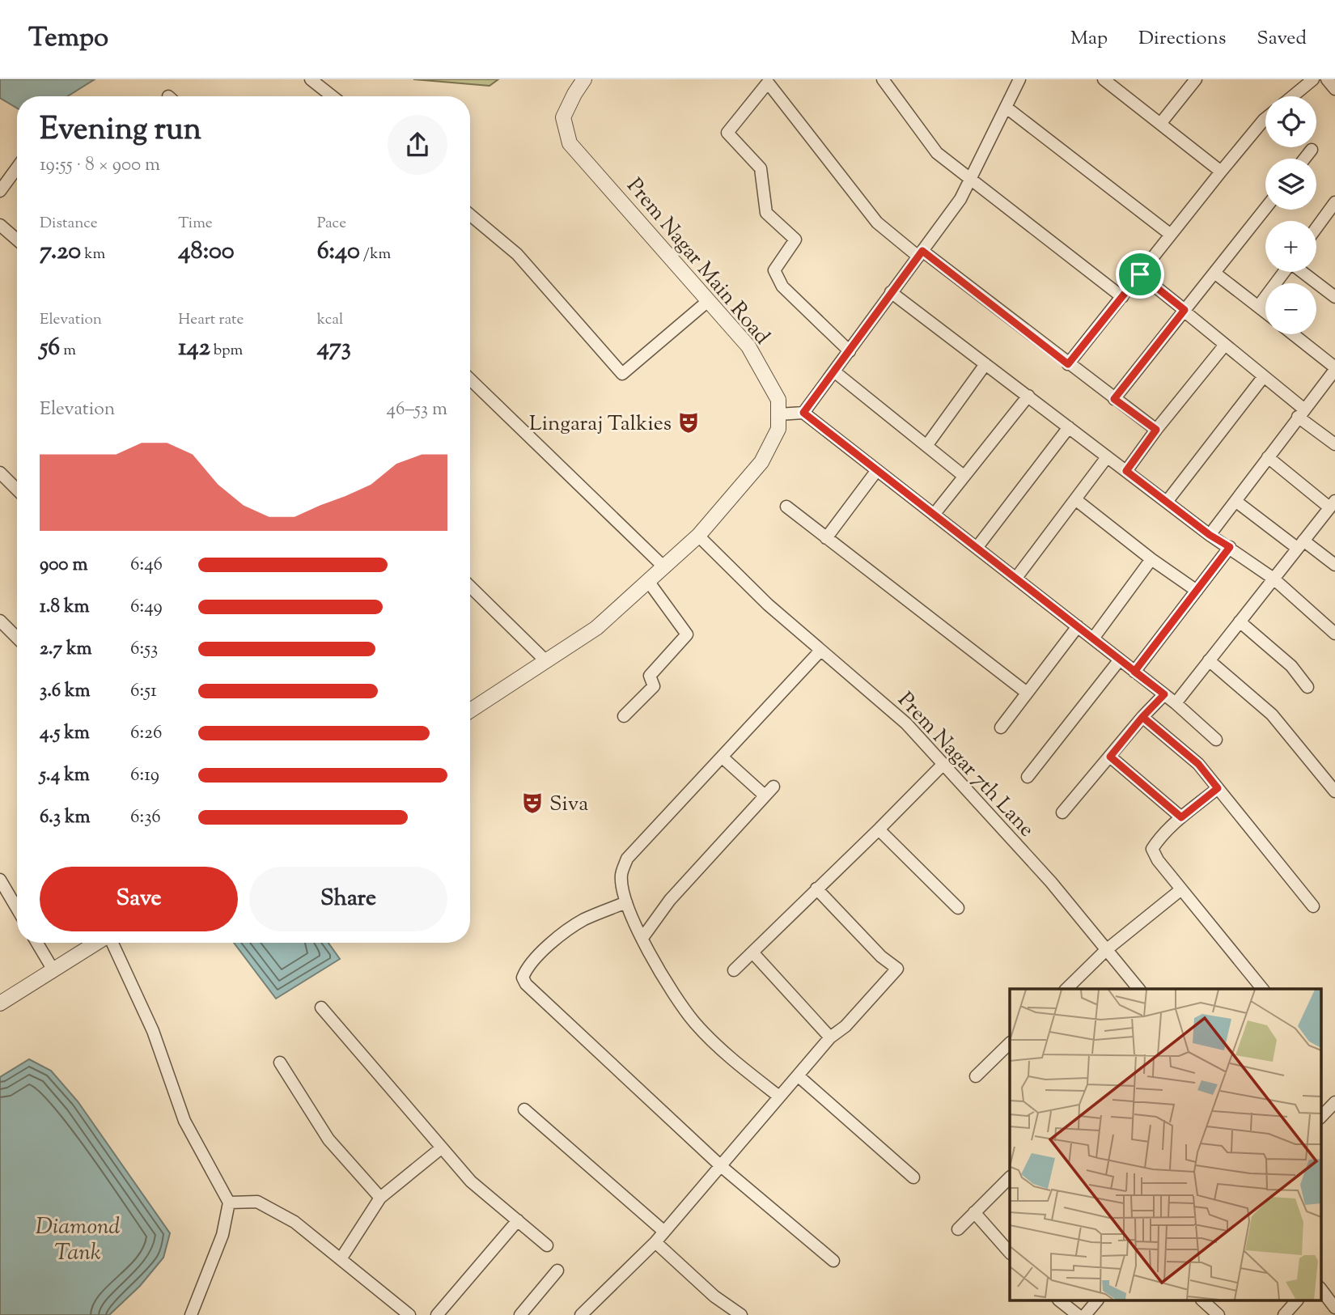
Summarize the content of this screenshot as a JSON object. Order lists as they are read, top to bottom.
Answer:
{
  "streets": {
    "street": ["Prem Nagar Main Road", "Prem Nagar 7th Lane"]
  },
  "crossings": [
    ["Prem Nagar Main Road", "Prem Nagar 7th Lane"]
  ],
  "water": ["Diamond Tank"],
  "places": {
    "theatre": ["Lingaraj Talkies", "Siva"]
  },
  "page": {
    "header": "Tempo",
    "nav": ["Map", "Directions", "Saved"],
    "map_buttons": ["+", "−"],
    "heading": ["Evening run", "19:55 · 8 × 900 m"],
    "stats": [
      ["Distance", "7.20 km"],
      ["Time", "48:00"],
      ["Pace", "6:40 /km"],
      ["Elevation", "56 m"],
      ["Heart rate", "142 bpm"],
      ["kcal", "473"]
    ],
    "chart": ["Elevation", "46–53 m"],
    "list": [
      {
        "name": "900 m",
        "note": "6:46"
      },
      {
        "name": "1.8 km",
        "note": "6:49"
      },
      {
        "name": "2.7 km",
        "note": "6:53"
      },
      {
        "name": "3.6 km",
        "note": "6:51"
      },
      {
        "name": "4.5 km",
        "note": "6:26"
      },
      {
        "name": "5.4 km",
        "note": "6:19"
      },
      {
        "name": "6.3 km",
        "note": "6:36"
      }
    ],
    "buttons": ["Save", "Share"]
  }
}
